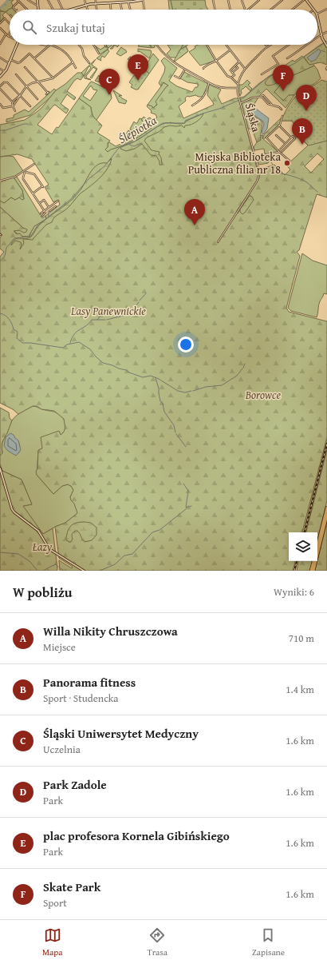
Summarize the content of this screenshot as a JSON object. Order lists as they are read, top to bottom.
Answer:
{
  "streets": {
    "street": ["Śląska"]
  },
  "water": ["Ślepiotka"],
  "parks": ["Lasy Panewnickie", "Borowce", "Łazy"],
  "places": ["Miejska Biblioteka Publiczna filia nr 18"],
  "page": {
    "search": "Szukaj tutaj",
    "pins": [
      "E",
      "F",
      "C",
      "D",
      "B",
      "A"
    ],
    "heading": ["W pobliżu", "Wyniki: 6"],
    "list": [
      {
        "mark": "A",
        "name": "Willa Nikity Chruszczowa",
        "note": "Miejsce",
        "value": "710 m"
      },
      {
        "mark": "B",
        "name": "Panorama fitness",
        "note": "Sport · Studencka",
        "value": "1.4 km"
      },
      {
        "mark": "C",
        "name": "Śląski Uniwersytet Medyczny",
        "note": "Uczelnia",
        "value": "1.6 km"
      },
      {
        "mark": "D",
        "name": "Park Zadole",
        "note": "Park",
        "value": "1.6 km"
      },
      {
        "mark": "E",
        "name": "plac profesora Kornela Gibińskiego",
        "note": "Park",
        "value": "1.6 km"
      },
      {
        "mark": "F",
        "name": "Skate Park",
        "note": "Sport",
        "value": "1.6 km"
      }
    ],
    "nav": ["Mapa", "Trasa", "Zapisane"]
  }
}
